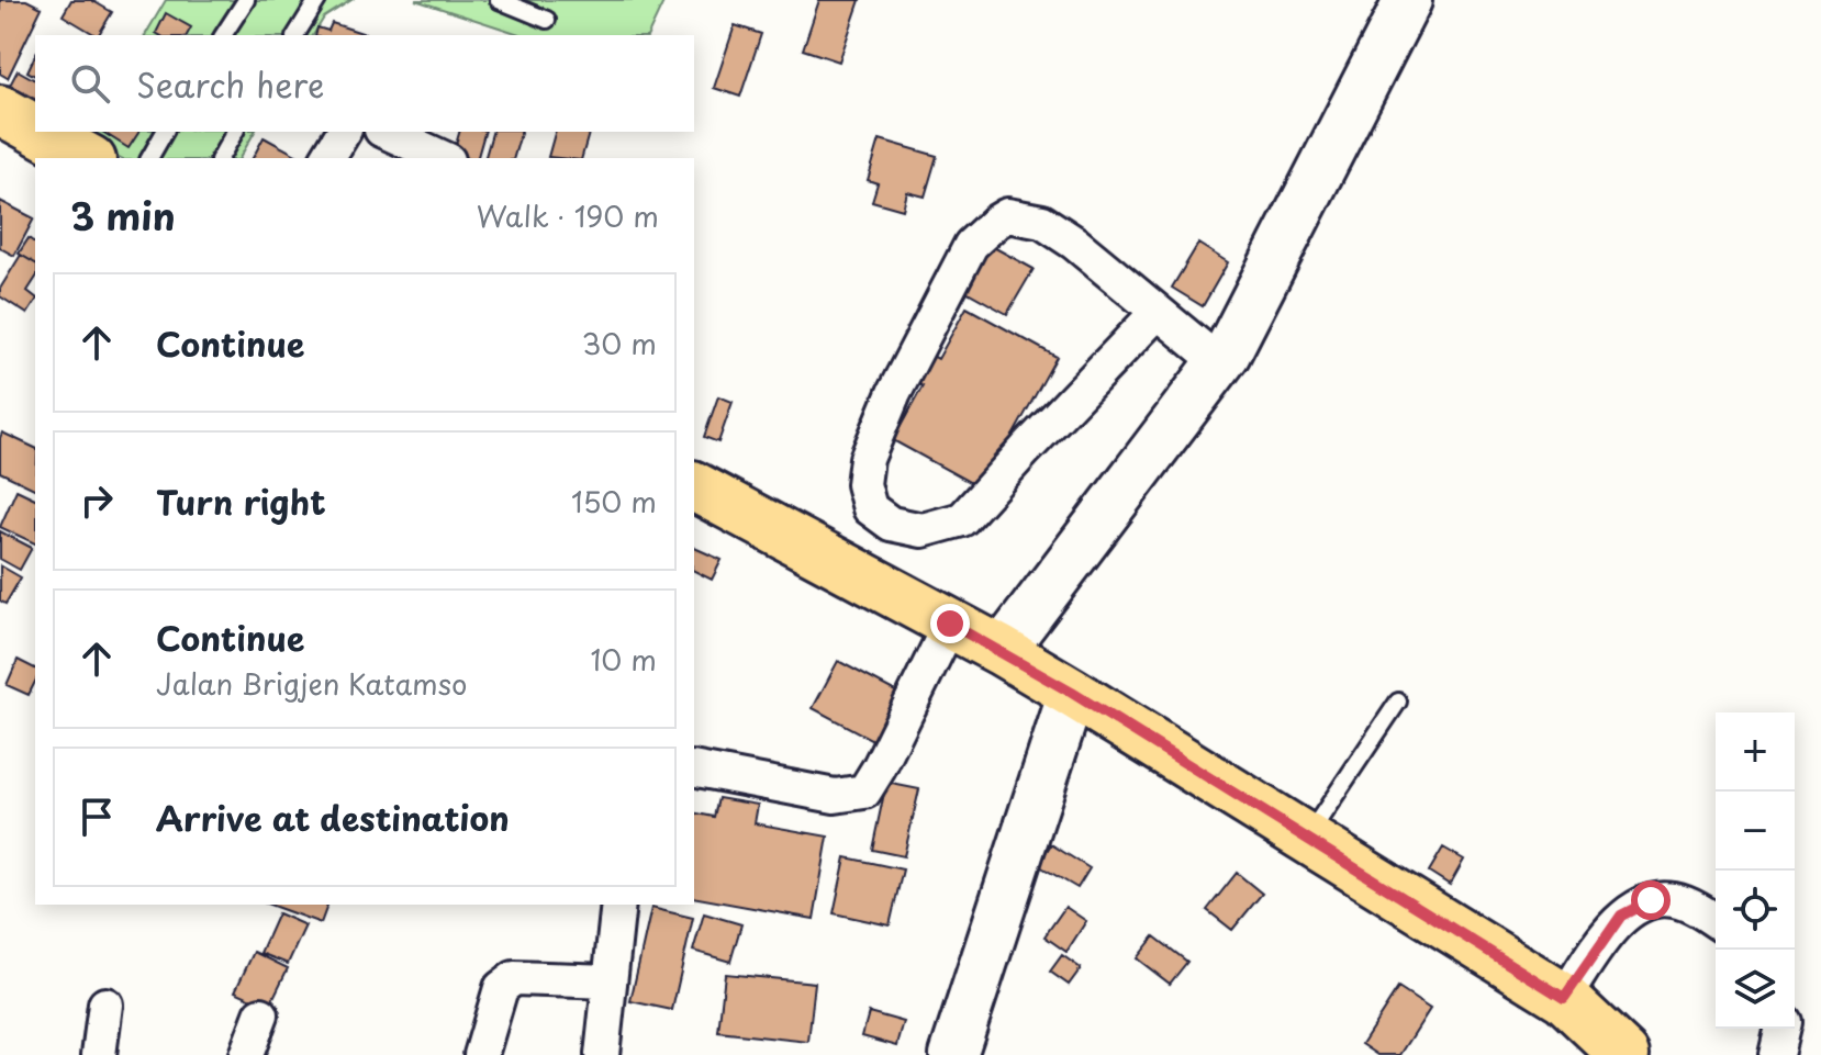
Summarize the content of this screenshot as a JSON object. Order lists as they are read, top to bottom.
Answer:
{
  "page": {
    "search": "Search here",
    "heading": ["3 min", "Walk · 190 m"],
    "list": [
      ["Continue", "30 m"],
      ["Turn right", "150 m"],
      ["Continue", "Jalan Brigjen Katamso", "10 m"],
      "Arrive at destination"
    ],
    "map_buttons": ["+", "−"]
  }
}
